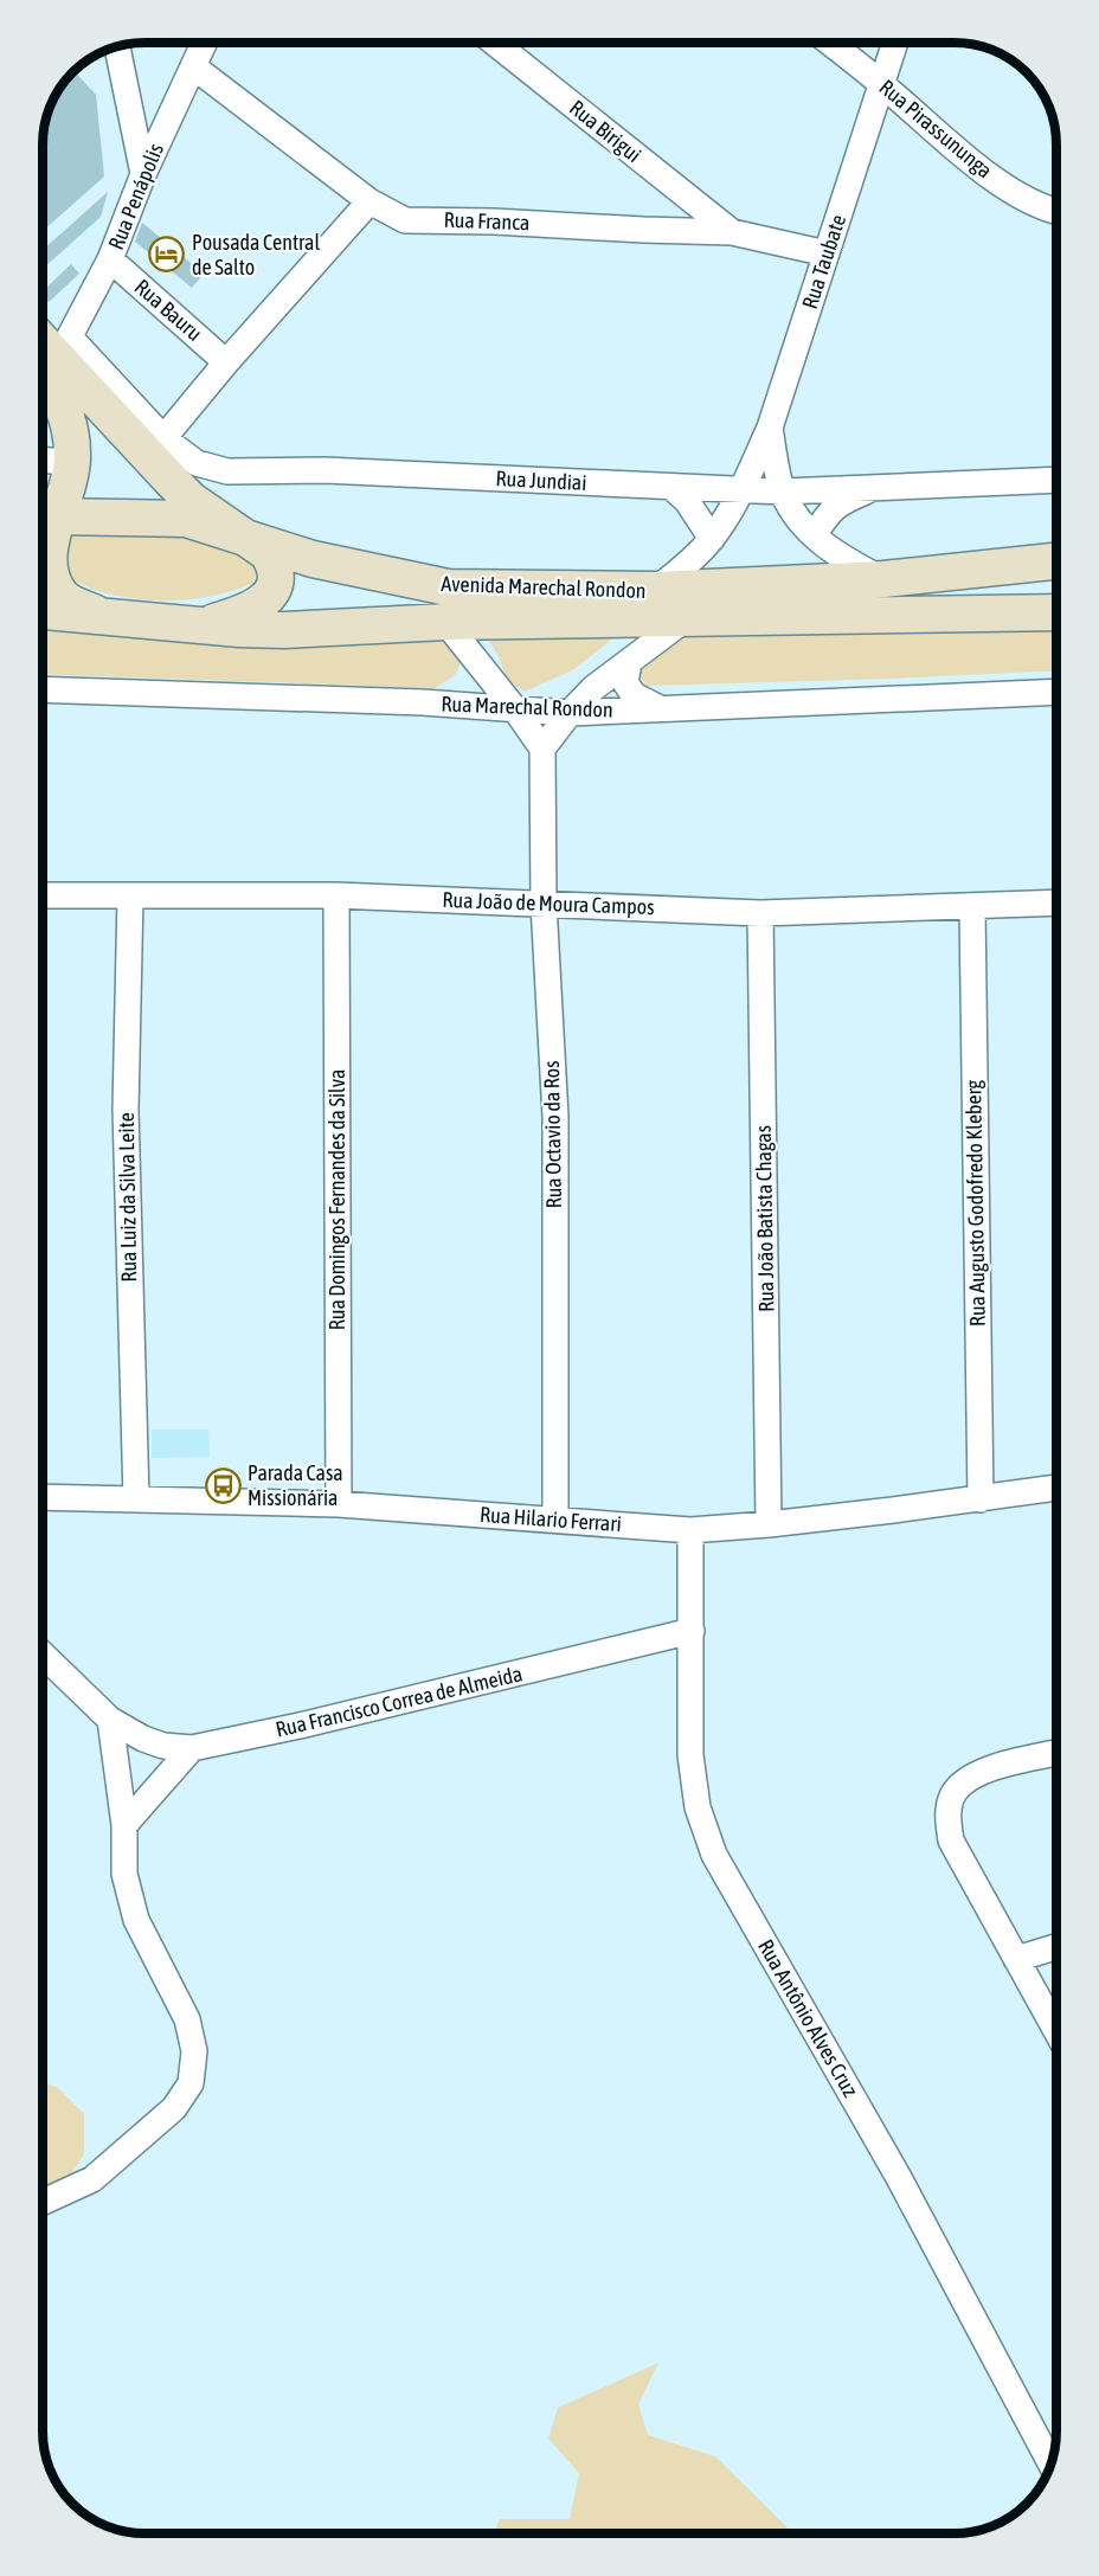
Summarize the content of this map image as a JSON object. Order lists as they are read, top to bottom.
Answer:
{
  "streets": {
    "main road": ["Avenida Marechal Rondon"],
    "street": [
      "Rua Pirassununga",
      "Rua Birigui",
      "Rua Penápolis",
      "Rua Franca",
      "Rua Taubate",
      "Rua Bauru",
      "Rua Jundiai",
      "Rua Marechal Rondon",
      "Rua João de Moura Campos",
      "Rua Octavio da Ros",
      "Rua Luiz da Silva Leite",
      "Rua Domingos Fernandes da Silva",
      "Rua Augusto Godofredo Kleberg",
      "Rua João Batista Chagas",
      "Rua Hilario Ferrari",
      "Rua Francisco Correa de Almeida",
      "Rua Antônio Alves Cruz"
    ]
  },
  "crossings": [
    ["Rua Pirassununga", "Rua Taubate"],
    ["Rua Birigui", "Rua Franca"],
    ["Rua Penápolis", "Rua Franca"],
    ["Rua Penápolis", "Rua Bauru"],
    ["Rua Penápolis", "Rua Jundiai"],
    ["Rua Franca", "Rua Taubate"],
    ["Rua Taubate", "Rua Jundiai"],
    ["Rua Taubate", "Avenida Marechal Rondon"],
    ["Rua João de Moura Campos", "Rua Octavio da Ros"],
    ["Rua João de Moura Campos", "Rua Luiz da Silva Leite"],
    ["Rua João de Moura Campos", "Rua Domingos Fernandes da Silva"],
    ["Rua João de Moura Campos", "Rua Augusto Godofredo Kleberg"],
    ["Rua João de Moura Campos", "Rua João Batista Chagas"],
    ["Rua Octavio da Ros", "Rua Hilario Ferrari"],
    ["Rua Luiz da Silva Leite", "Rua Hilario Ferrari"],
    ["Rua Domingos Fernandes da Silva", "Rua Hilario Ferrari"],
    ["Rua Augusto Godofredo Kleberg", "Rua Hilario Ferrari"],
    ["Rua João Batista Chagas", "Rua Hilario Ferrari"],
    ["Rua Hilario Ferrari", "Rua Antônio Alves Cruz"],
    ["Rua Francisco Correa de Almeida", "Rua Antônio Alves Cruz"]
  ],
  "places": {
    "hotel": ["Pousada Central de Salto"],
    "bus stop": ["Parada Casa Missionária"]
  }
}
